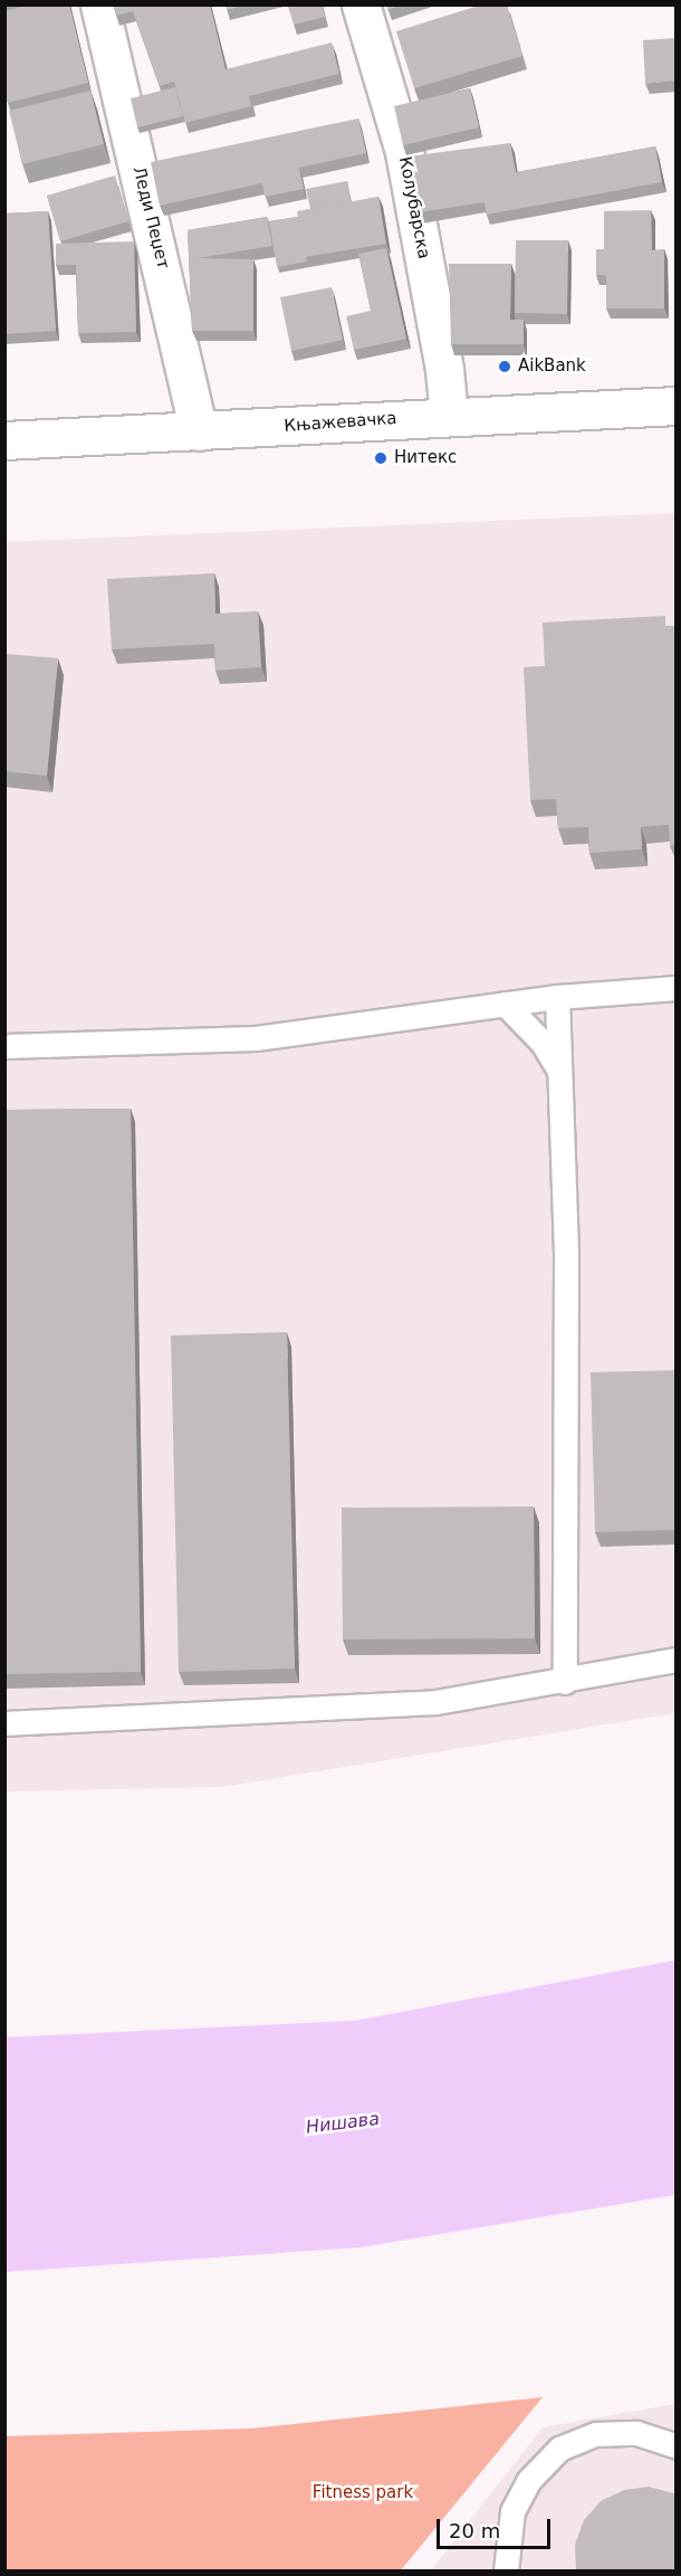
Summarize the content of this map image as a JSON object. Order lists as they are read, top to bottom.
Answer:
{
  "streets": {
    "street": ["Колубарска", "Леди Пеџет", "Књажевачка"]
  },
  "crossings": [
    ["Колубарска", "Књажевачка"],
    ["Леди Пеџет", "Књажевачка"]
  ],
  "water": ["Нишава"],
  "parks": ["Fitness park"],
  "places": ["AikBank", "Нитекс"],
  "scale_bar": "20 m"
}
